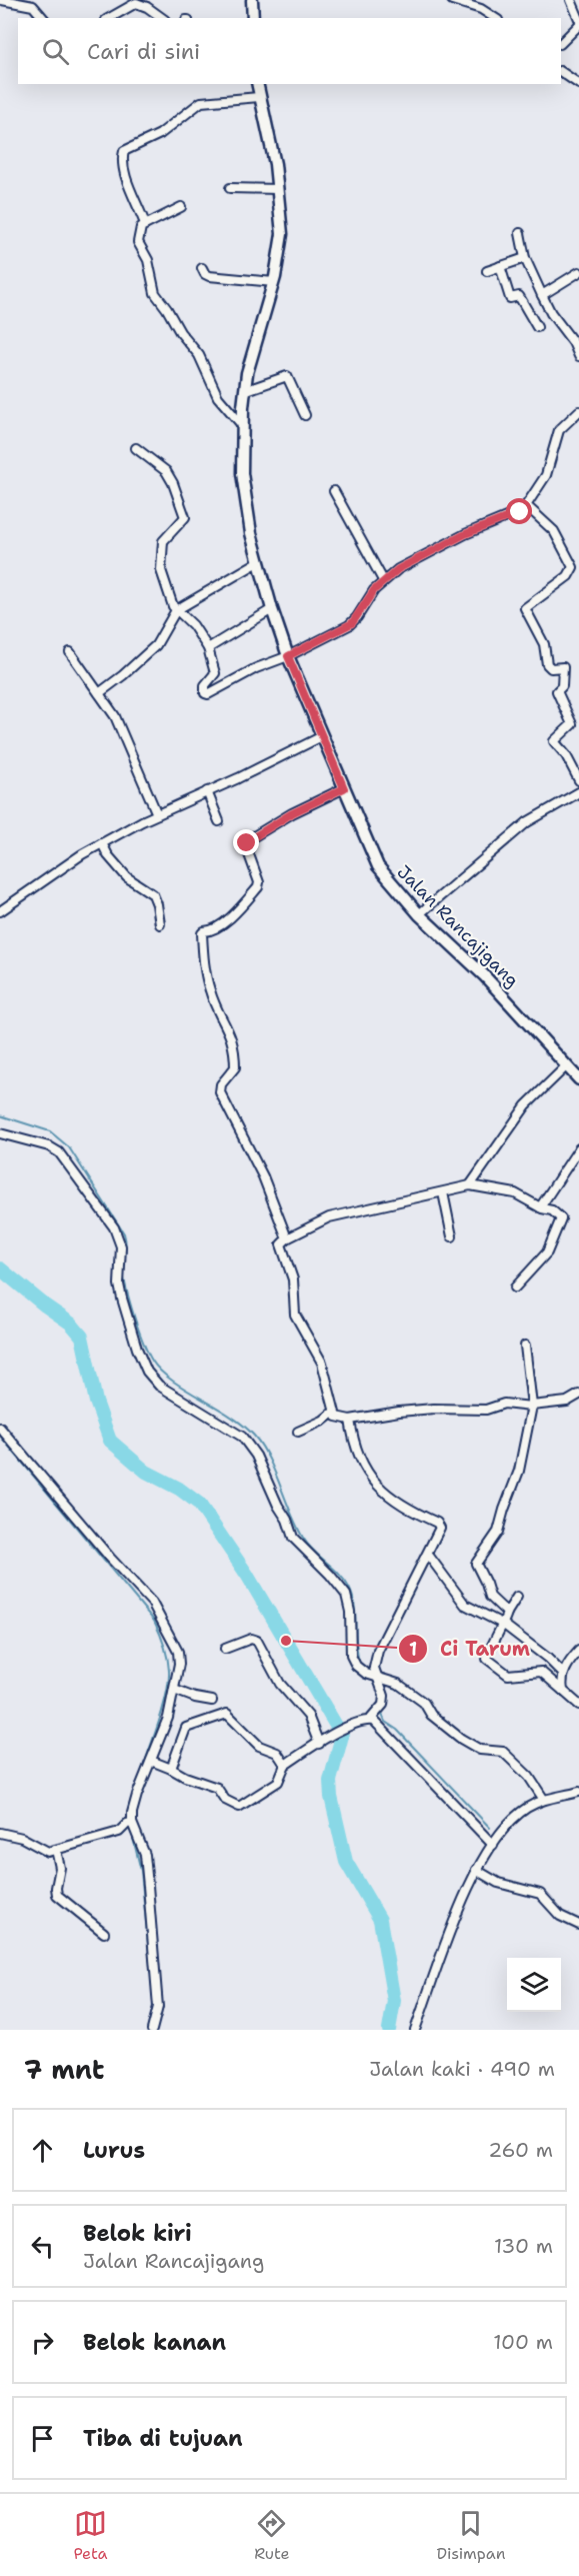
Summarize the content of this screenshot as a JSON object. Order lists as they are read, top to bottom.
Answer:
{
  "streets": {
    "main road": ["Jalan Rancajigang"]
  },
  "places": ["Ci Tarum"],
  "page": {
    "search": "Cari di sini",
    "heading": ["7 mnt", "Jalan kaki · 490 m"],
    "list": [
      ["Lurus", "260 m"],
      ["Belok kiri", "Jalan Rancajigang", "130 m"],
      ["Belok kanan", "100 m"],
      "Tiba di tujuan"
    ],
    "nav": ["Peta", "Rute", "Disimpan"]
  }
}
